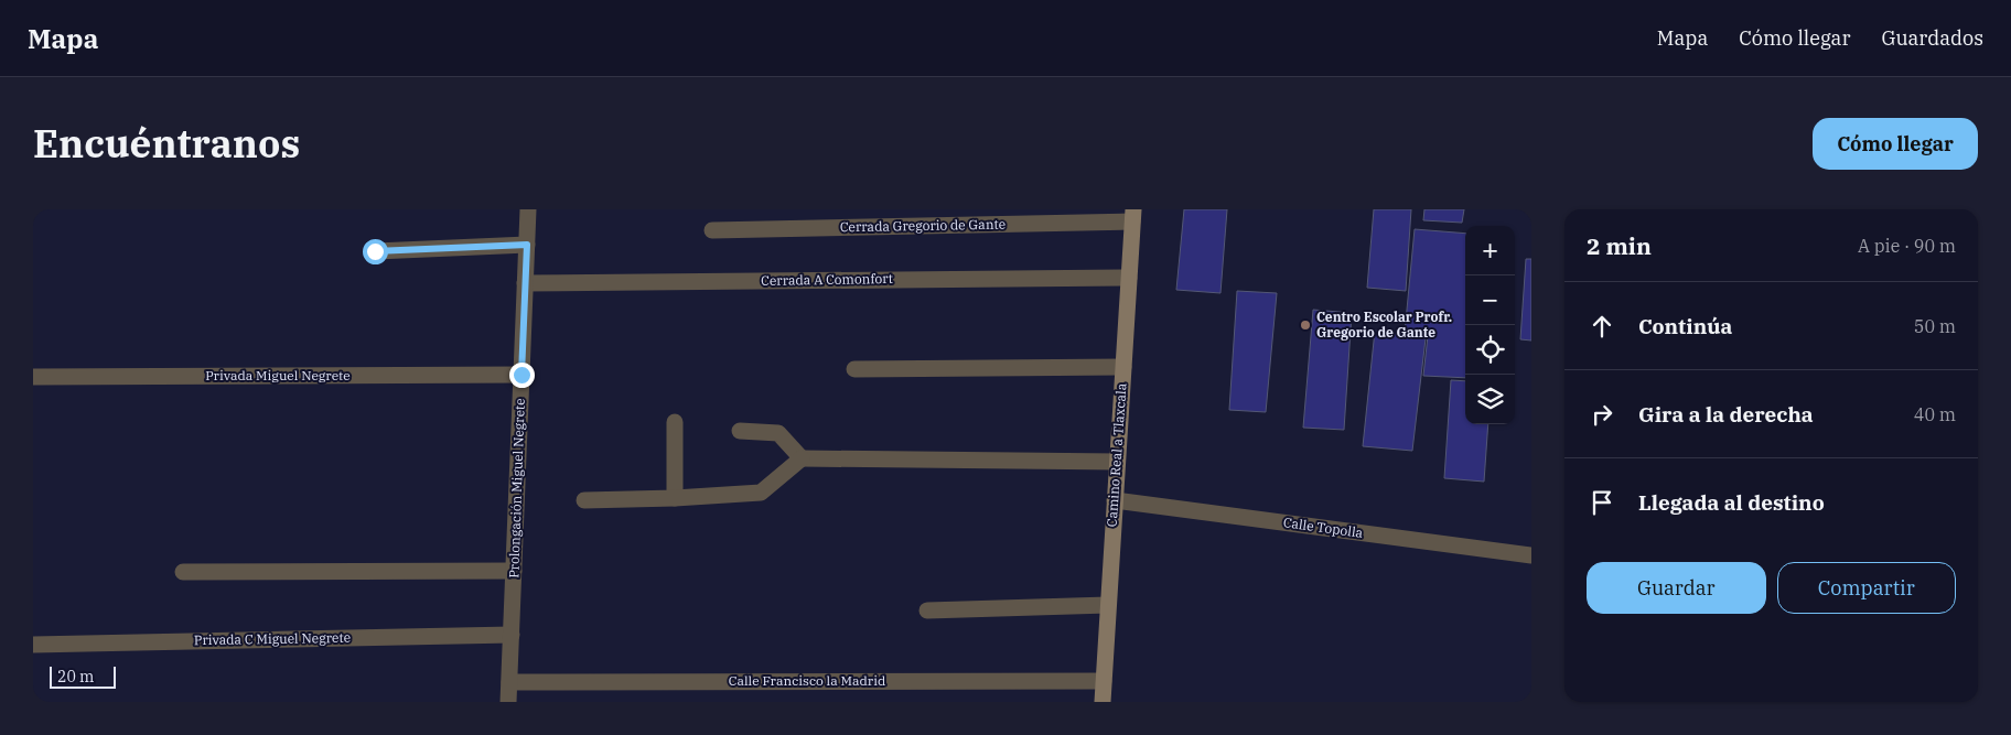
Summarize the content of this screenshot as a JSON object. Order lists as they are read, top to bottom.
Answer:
{
  "streets": {
    "street": [
      "Cerrada Gregorio de Gante",
      "Cerrada A Comonfort",
      "Privada Miguel Negrete",
      "Camino Real a Tlaxcala",
      "Prolongación Miguel Negrete",
      "Calle Topolla",
      "Privada C Miguel Negrete",
      "Calle Francisco la Madrid"
    ]
  },
  "crossings": [
    ["Cerrada Gregorio de Gante", "Camino Real a Tlaxcala"],
    ["Cerrada A Comonfort", "Camino Real a Tlaxcala"],
    ["Cerrada A Comonfort", "Prolongación Miguel Negrete"],
    ["Privada Miguel Negrete", "Prolongación Miguel Negrete"],
    ["Camino Real a Tlaxcala", "Calle Topolla"],
    ["Camino Real a Tlaxcala", "Calle Francisco la Madrid"],
    ["Prolongación Miguel Negrete", "Privada C Miguel Negrete"],
    ["Prolongación Miguel Negrete", "Calle Francisco la Madrid"]
  ],
  "places": ["Centro Escolar Profr. Gregorio de Gante"],
  "scale_bar": "20 m",
  "page": {
    "header": "Mapa",
    "nav": ["Mapa", "Cómo llegar", "Guardados"],
    "title": "Encuéntranos",
    "buttons": [
      "Cómo llegar",
      ["Guardar", "Compartir"]
    ],
    "heading": ["2 min", "A pie · 90 m"],
    "map_buttons": ["+", "−"],
    "list": [
      ["Continúa", "50 m"],
      ["Gira a la derecha", "40 m"],
      "Llegada al destino"
    ],
    "scale": "20 m"
  }
}
